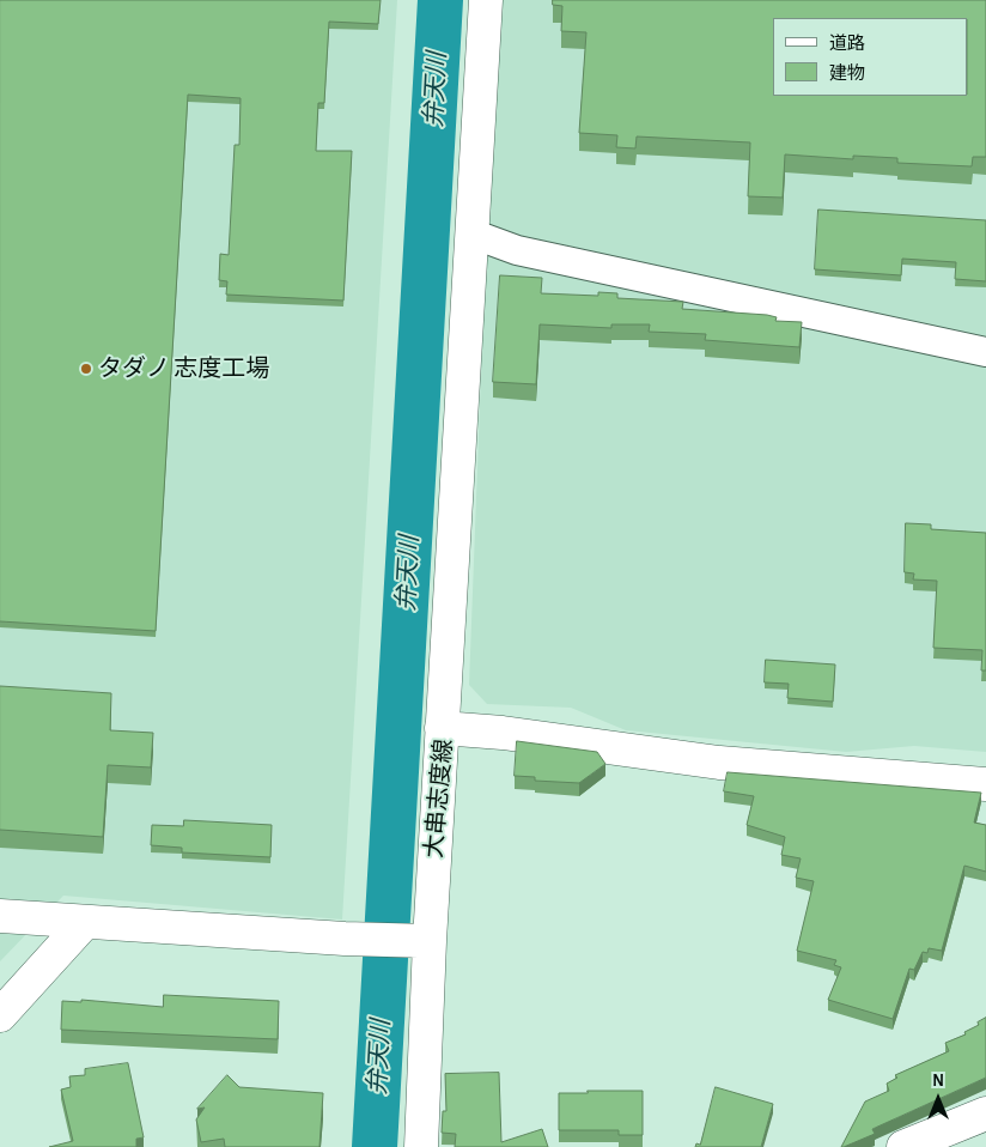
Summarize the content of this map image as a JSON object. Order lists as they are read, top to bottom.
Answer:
{
  "streets": {
    "main road": ["大串志度線"]
  },
  "water": ["弁天川"],
  "places": ["タダノ 志度工場"],
  "legend": ["道路", "建物"],
  "north": "top"
}
